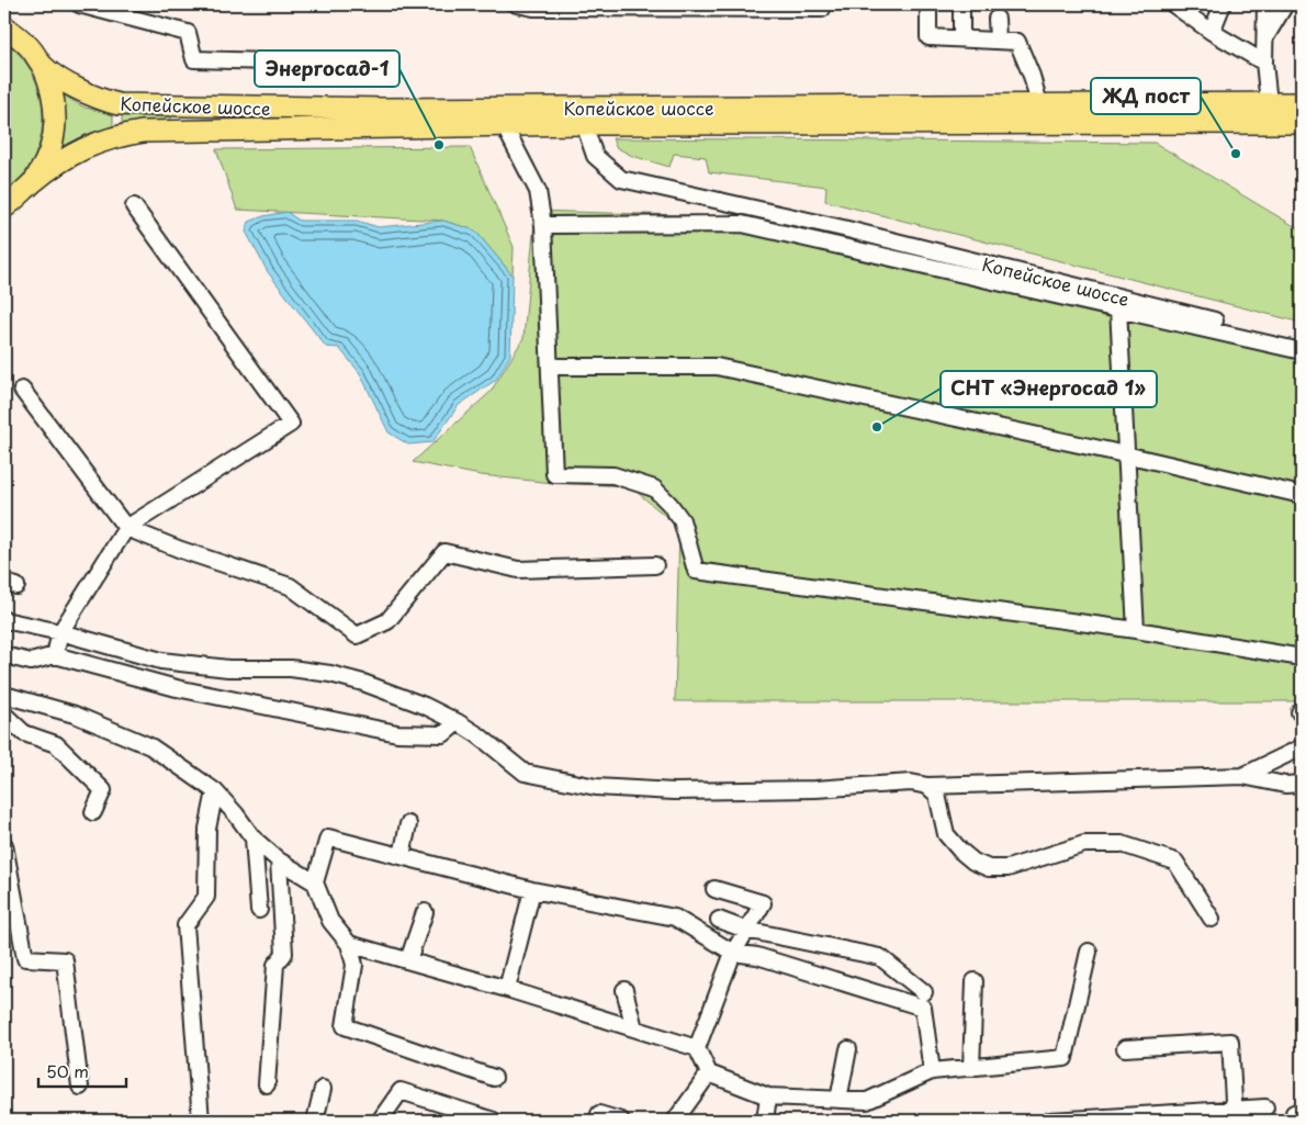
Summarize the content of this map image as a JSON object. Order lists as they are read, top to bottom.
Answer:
{
  "streets": {
    "main road": ["Копейское шоссе"]
  },
  "places": ["Энергосад-1", "ЖД пост", "СНТ «Энергосад 1»"],
  "scale_bar": "50 m"
}
